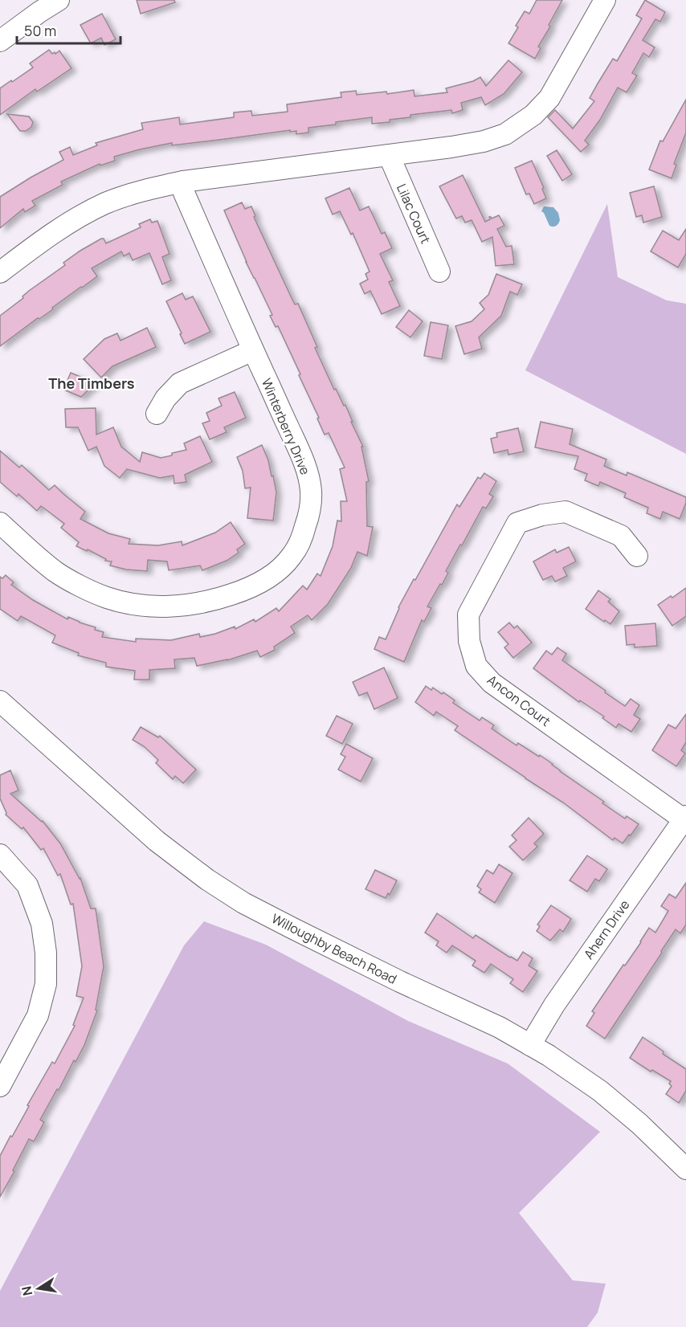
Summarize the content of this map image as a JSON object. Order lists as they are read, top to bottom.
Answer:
{
  "streets": {
    "street": [
      "Lilac Court",
      "Winterberry Drive",
      "Ancon Court",
      "Ahern Drive",
      "Willoughby Beach Road"
    ]
  },
  "crossings": [
    ["Ancon Court", "Ahern Drive"],
    ["Ahern Drive", "Willoughby Beach Road"]
  ],
  "districts": ["The Timbers"],
  "scale_bar": "50 m",
  "north": "left"
}
